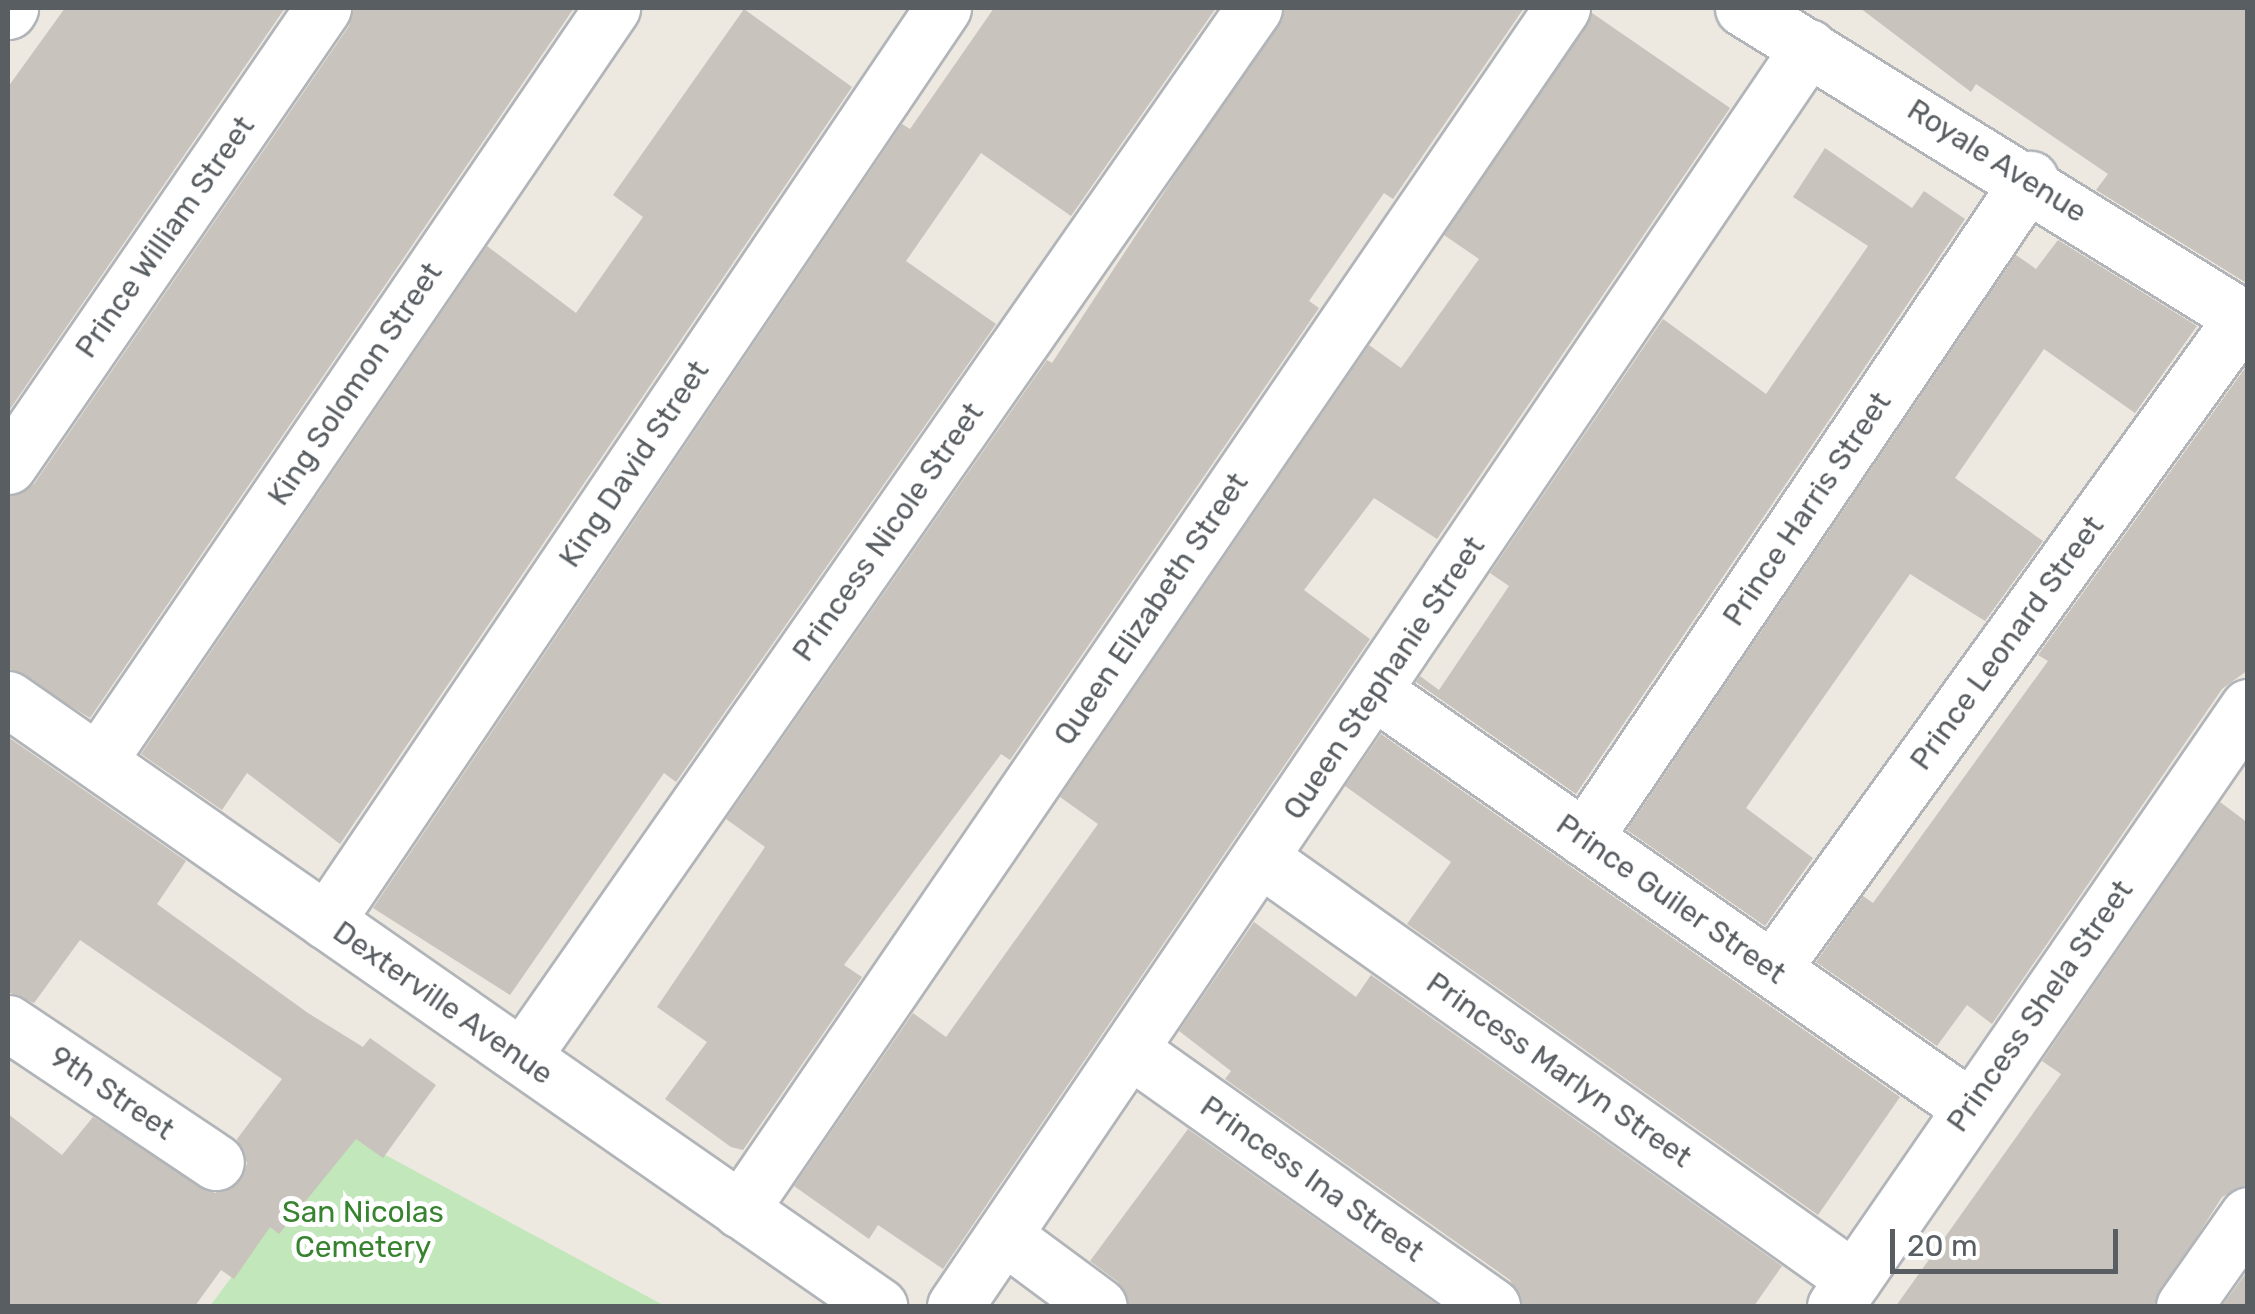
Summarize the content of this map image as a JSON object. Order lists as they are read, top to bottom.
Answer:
{
  "streets": {
    "street": [
      "Royale Avenue",
      "Prince William Street",
      "King Solomon Street",
      "King David Street",
      "Prince Harris Street",
      "Princess Nicole Street",
      "Queen Elizabeth Street",
      "Prince Leonard Street",
      "Queen Stephanie Street",
      "Prince Guiler Street",
      "Dexterville Avenue",
      "Princess Shela Street",
      "Princess Marlyn Street",
      "9th Street",
      "Princess Ina Street"
    ]
  },
  "crossings": [
    ["Royale Avenue", "Prince Harris Street"],
    ["Royale Avenue", "Prince Leonard Street"],
    ["Royale Avenue", "Queen Stephanie Street"],
    ["King Solomon Street", "Dexterville Avenue"],
    ["King David Street", "Dexterville Avenue"],
    ["Prince Harris Street", "Prince Guiler Street"],
    ["Princess Nicole Street", "Dexterville Avenue"],
    ["Queen Elizabeth Street", "Dexterville Avenue"],
    ["Prince Leonard Street", "Prince Guiler Street"],
    ["Queen Stephanie Street", "Prince Guiler Street"],
    ["Queen Stephanie Street", "Princess Marlyn Street"],
    ["Queen Stephanie Street", "Princess Ina Street"],
    ["Prince Guiler Street", "Princess Shela Street"],
    ["Princess Shela Street", "Princess Marlyn Street"]
  ],
  "parks": ["San Nicolas Cemetery"],
  "scale_bar": "20 m"
}
